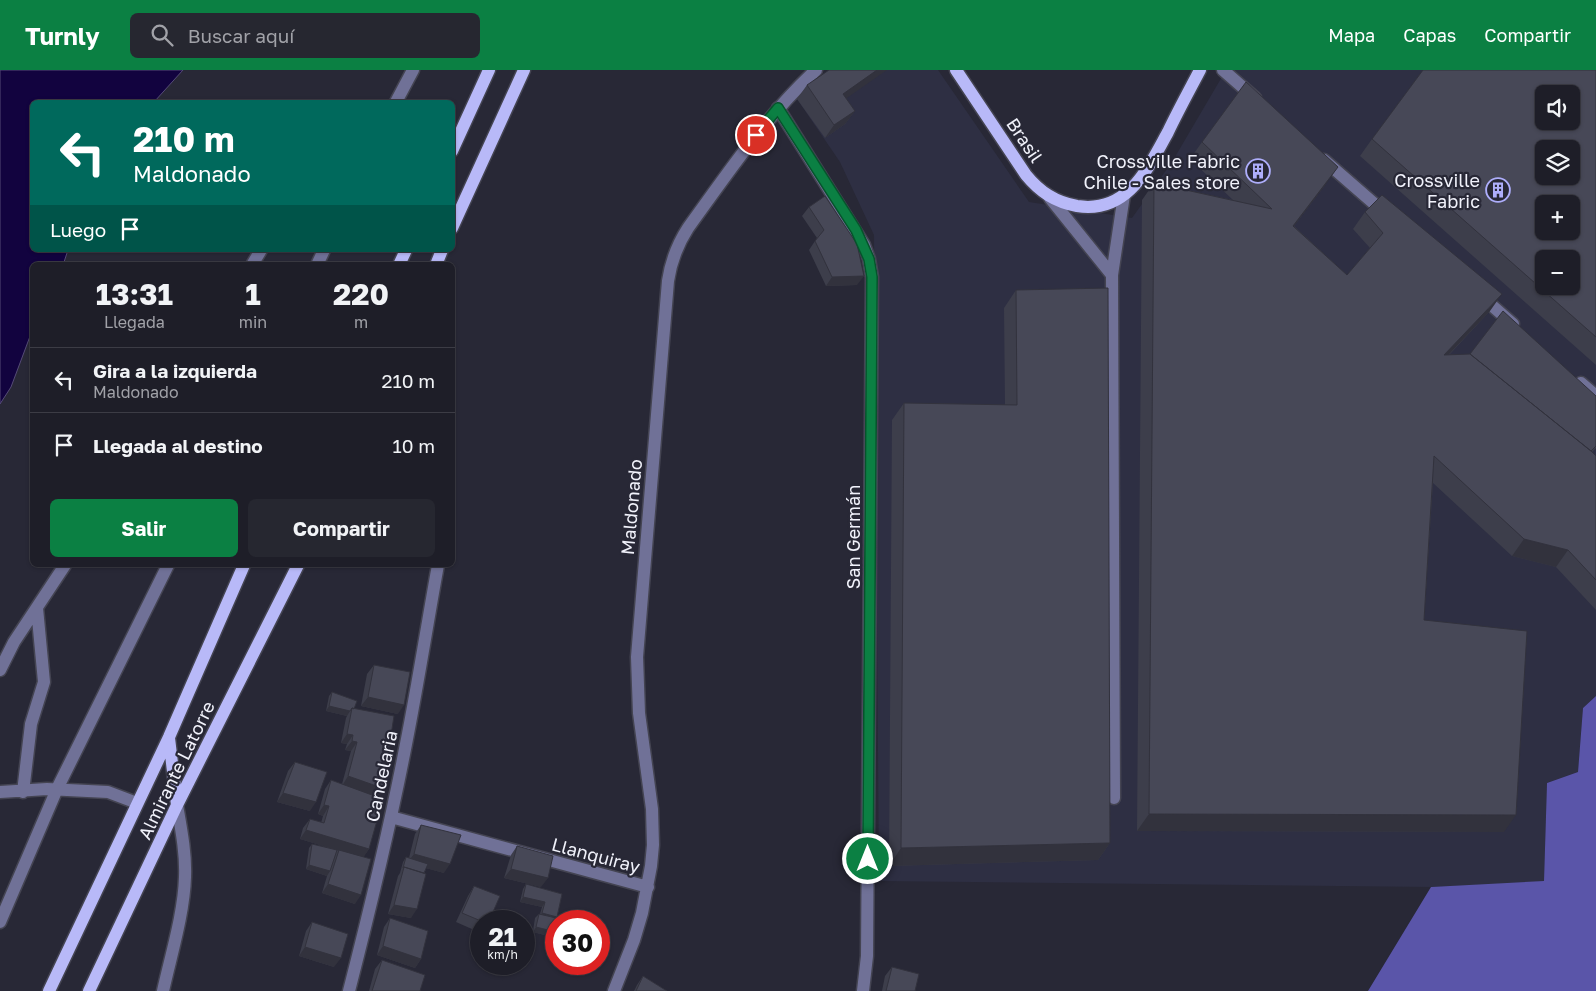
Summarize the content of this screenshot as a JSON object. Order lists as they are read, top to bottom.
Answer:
{
  "streets": {
    "main road": ["Brasil", "Almirante Latorre"],
    "street": [
      "Maldonado",
      "San Germán",
      "Candelaria",
      "Llanquiray"
    ]
  },
  "crossings": [
    ["Maldonado", "San Germán"],
    ["Maldonado", "Llanquiray"],
    ["Candelaria", "Llanquiray"]
  ],
  "places": {
    "building": ["Crossville Fabric Chile - Sales store", "Crossville Fabric"]
  },
  "page": {
    "header": "Turnly",
    "search": "Buscar aquí",
    "nav": ["Mapa", "Capas", "Compartir"],
    "map_buttons": ["+", "−"],
    "turn": ["210 m", "Maldonado"],
    "then": "Luego",
    "eta": [
      "13:31",
      "Llegada",
      "1",
      "min",
      "220",
      "m"
    ],
    "list": [
      {
        "name": "Gira a la izquierda",
        "note": "Maldonado",
        "value": "210 m"
      },
      {
        "name": "Llegada al destino",
        "value": "10 m"
      }
    ],
    "buttons": ["Salir", "Compartir"],
    "speed": "21 km/h",
    "limit": "30"
  }
}
